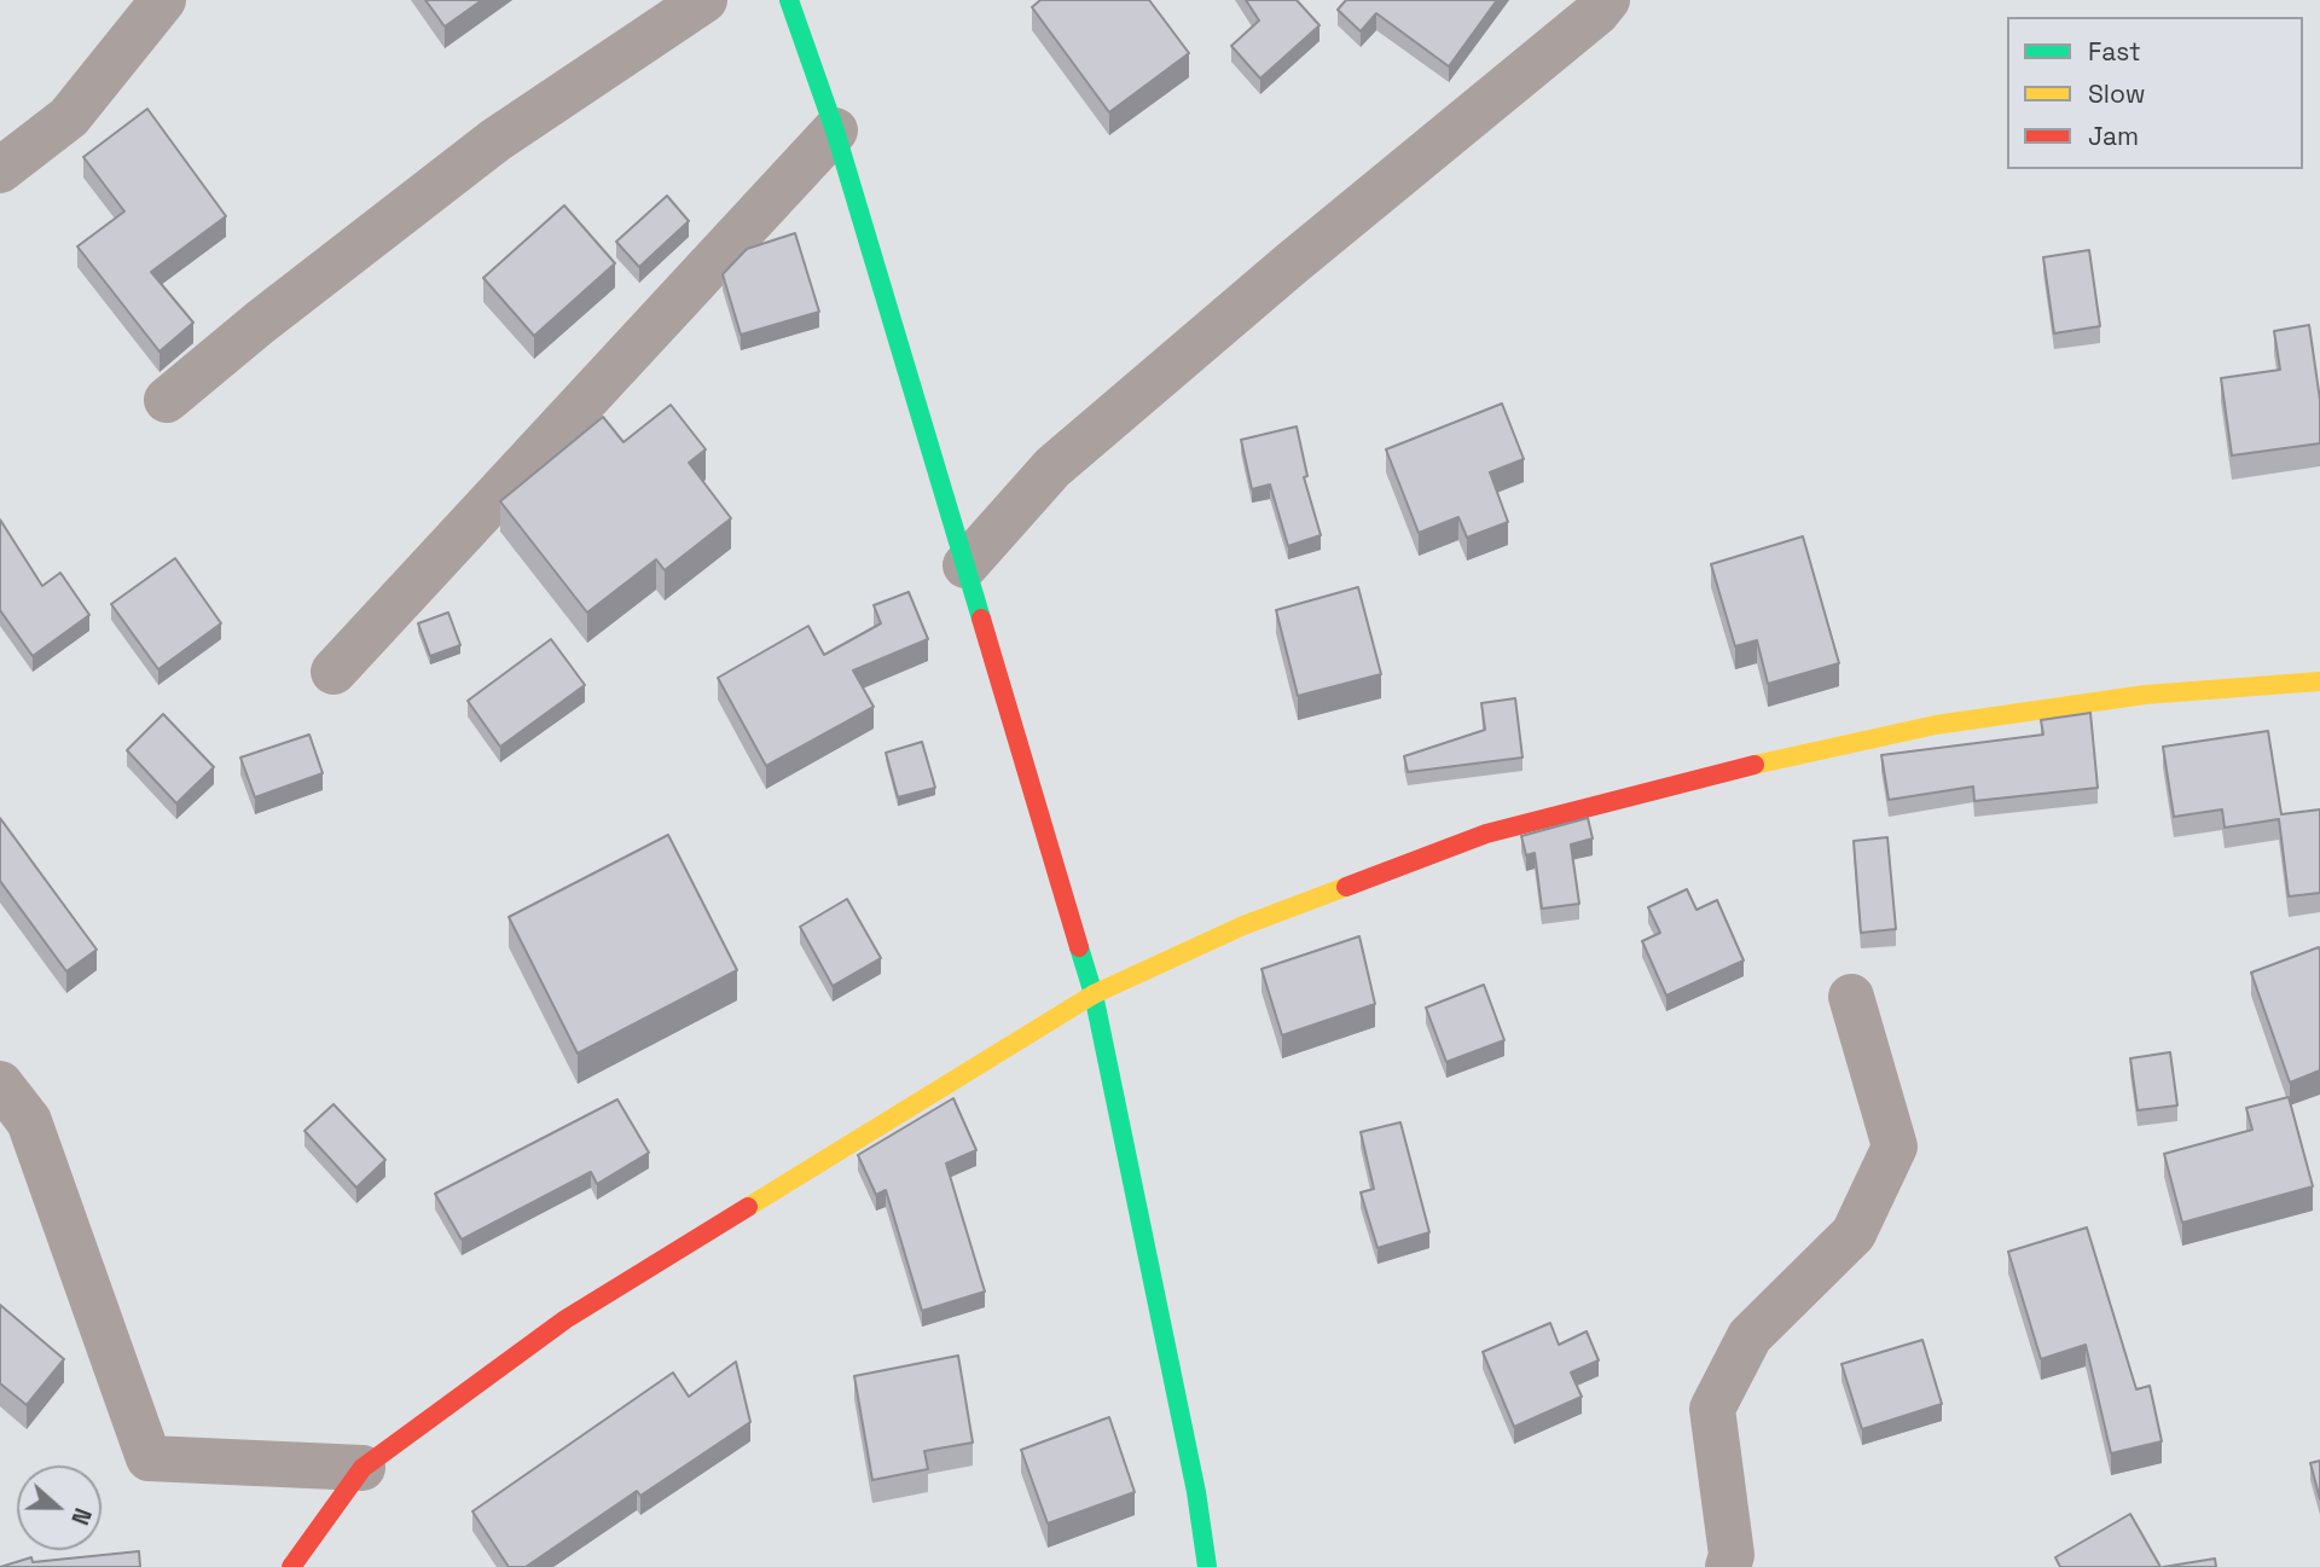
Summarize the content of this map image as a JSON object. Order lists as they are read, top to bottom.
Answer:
{
  "legend": ["Fast", "Slow", "Jam"],
  "north": "right"
}
